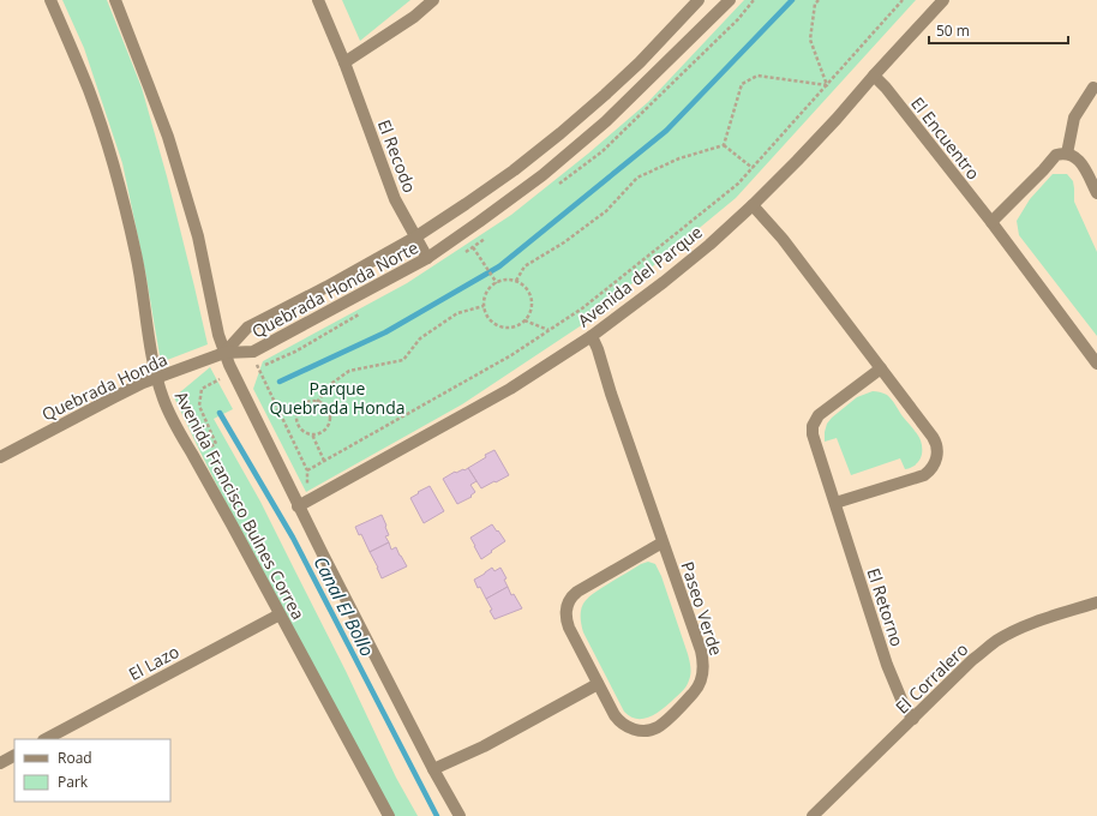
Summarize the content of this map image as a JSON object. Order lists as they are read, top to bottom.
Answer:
{
  "streets": {
    "street": [
      "El Encuentro",
      "El Recodo",
      "Avenida del Parque",
      "Quebrada Honda Norte",
      "Quebrada Honda",
      "Avenida Francisco Bulnes Correa",
      "El Retorno",
      "Paseo Verde",
      "El Lazo",
      "El Corralero"
    ]
  },
  "crossings": [
    ["El Encuentro", "Avenida del Parque"],
    ["El Recodo", "Quebrada Honda Norte"],
    ["Avenida del Parque", "Paseo Verde"],
    ["Quebrada Honda Norte", "Quebrada Honda"],
    ["Quebrada Honda", "Avenida Francisco Bulnes Correa"],
    ["Avenida Francisco Bulnes Correa", "El Lazo"],
    ["El Retorno", "El Corralero"]
  ],
  "water": ["Canal El Bollo"],
  "parks": ["Parque Quebrada Honda"],
  "legend": ["Road", "Park"],
  "scale_bar": "50 m"
}
